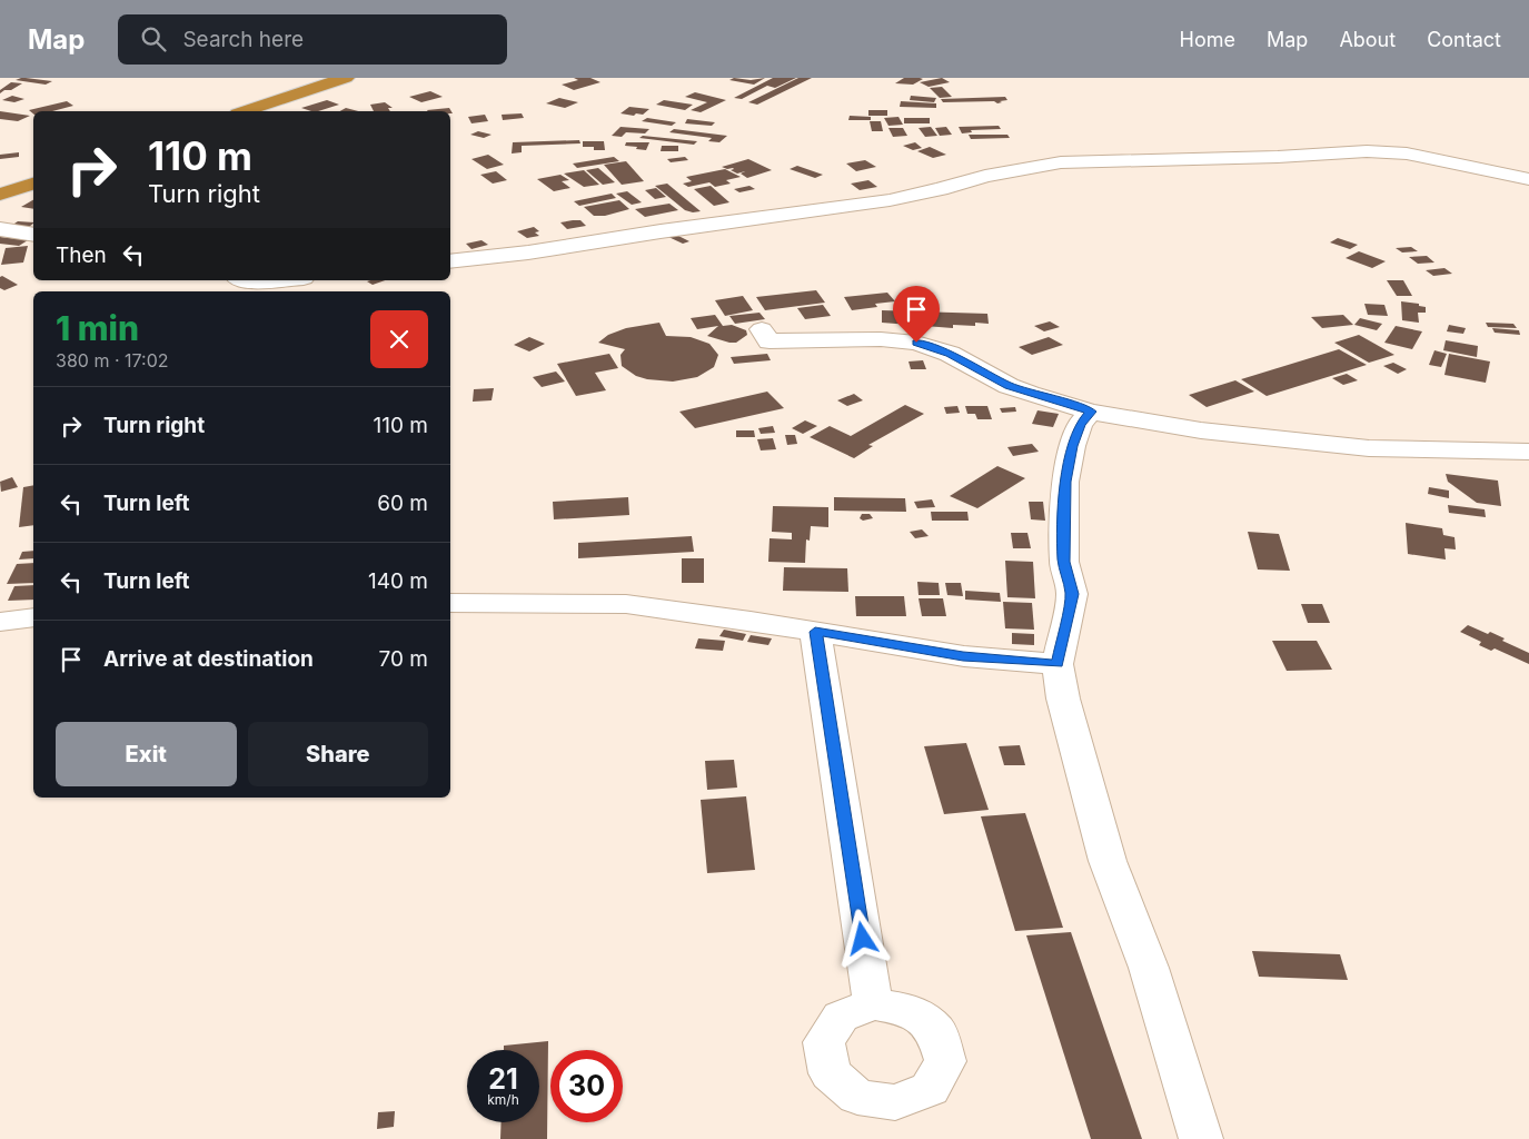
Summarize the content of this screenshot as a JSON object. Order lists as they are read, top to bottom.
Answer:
{
  "page": {
    "header": "Map",
    "search": "Search here",
    "nav": [
      "Home",
      "Map",
      "About",
      "Contact"
    ],
    "turn": ["110 m", "Turn right"],
    "then": "Then",
    "heading": ["1 min", "380 m · 17:02"],
    "list": [
      {
        "name": "Turn right",
        "value": "110 m"
      },
      {
        "name": "Turn left",
        "value": "60 m"
      },
      {
        "name": "Turn left",
        "value": "140 m"
      },
      {
        "name": "Arrive at destination",
        "value": "70 m"
      }
    ],
    "buttons": ["Exit", "Share"],
    "speed": "21 km/h",
    "limit": "30"
  }
}
